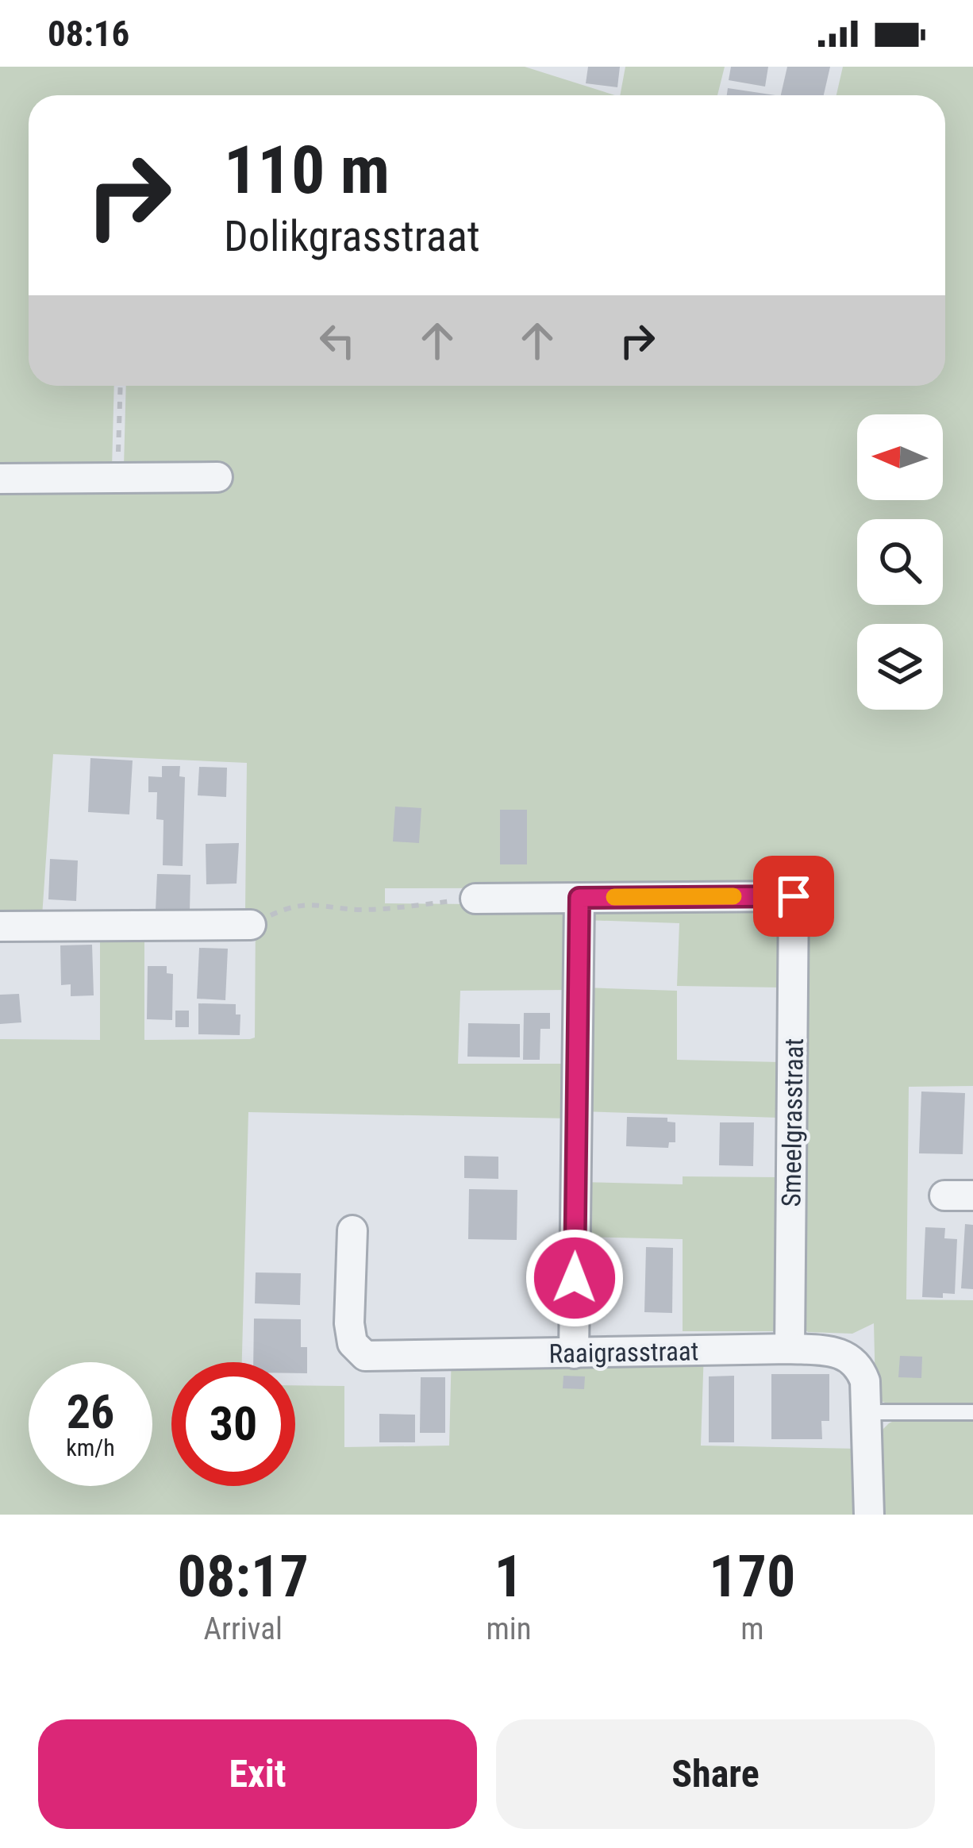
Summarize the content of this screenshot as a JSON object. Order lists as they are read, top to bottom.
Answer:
{
  "streets": {
    "street": ["Smeelgrasstraat", "Raaigrasstraat"]
  },
  "crossings": [
    ["Smeelgrasstraat", "Raaigrasstraat"]
  ],
  "north": "left",
  "page": {
    "status": "08:16",
    "turn": ["110 m", "Dolikgrasstraat"],
    "speed": "26 km/h",
    "limit": "30",
    "eta": [
      "08:17",
      "Arrival",
      "1",
      "min",
      "170",
      "m"
    ],
    "buttons": ["Exit", "Share"]
  }
}
